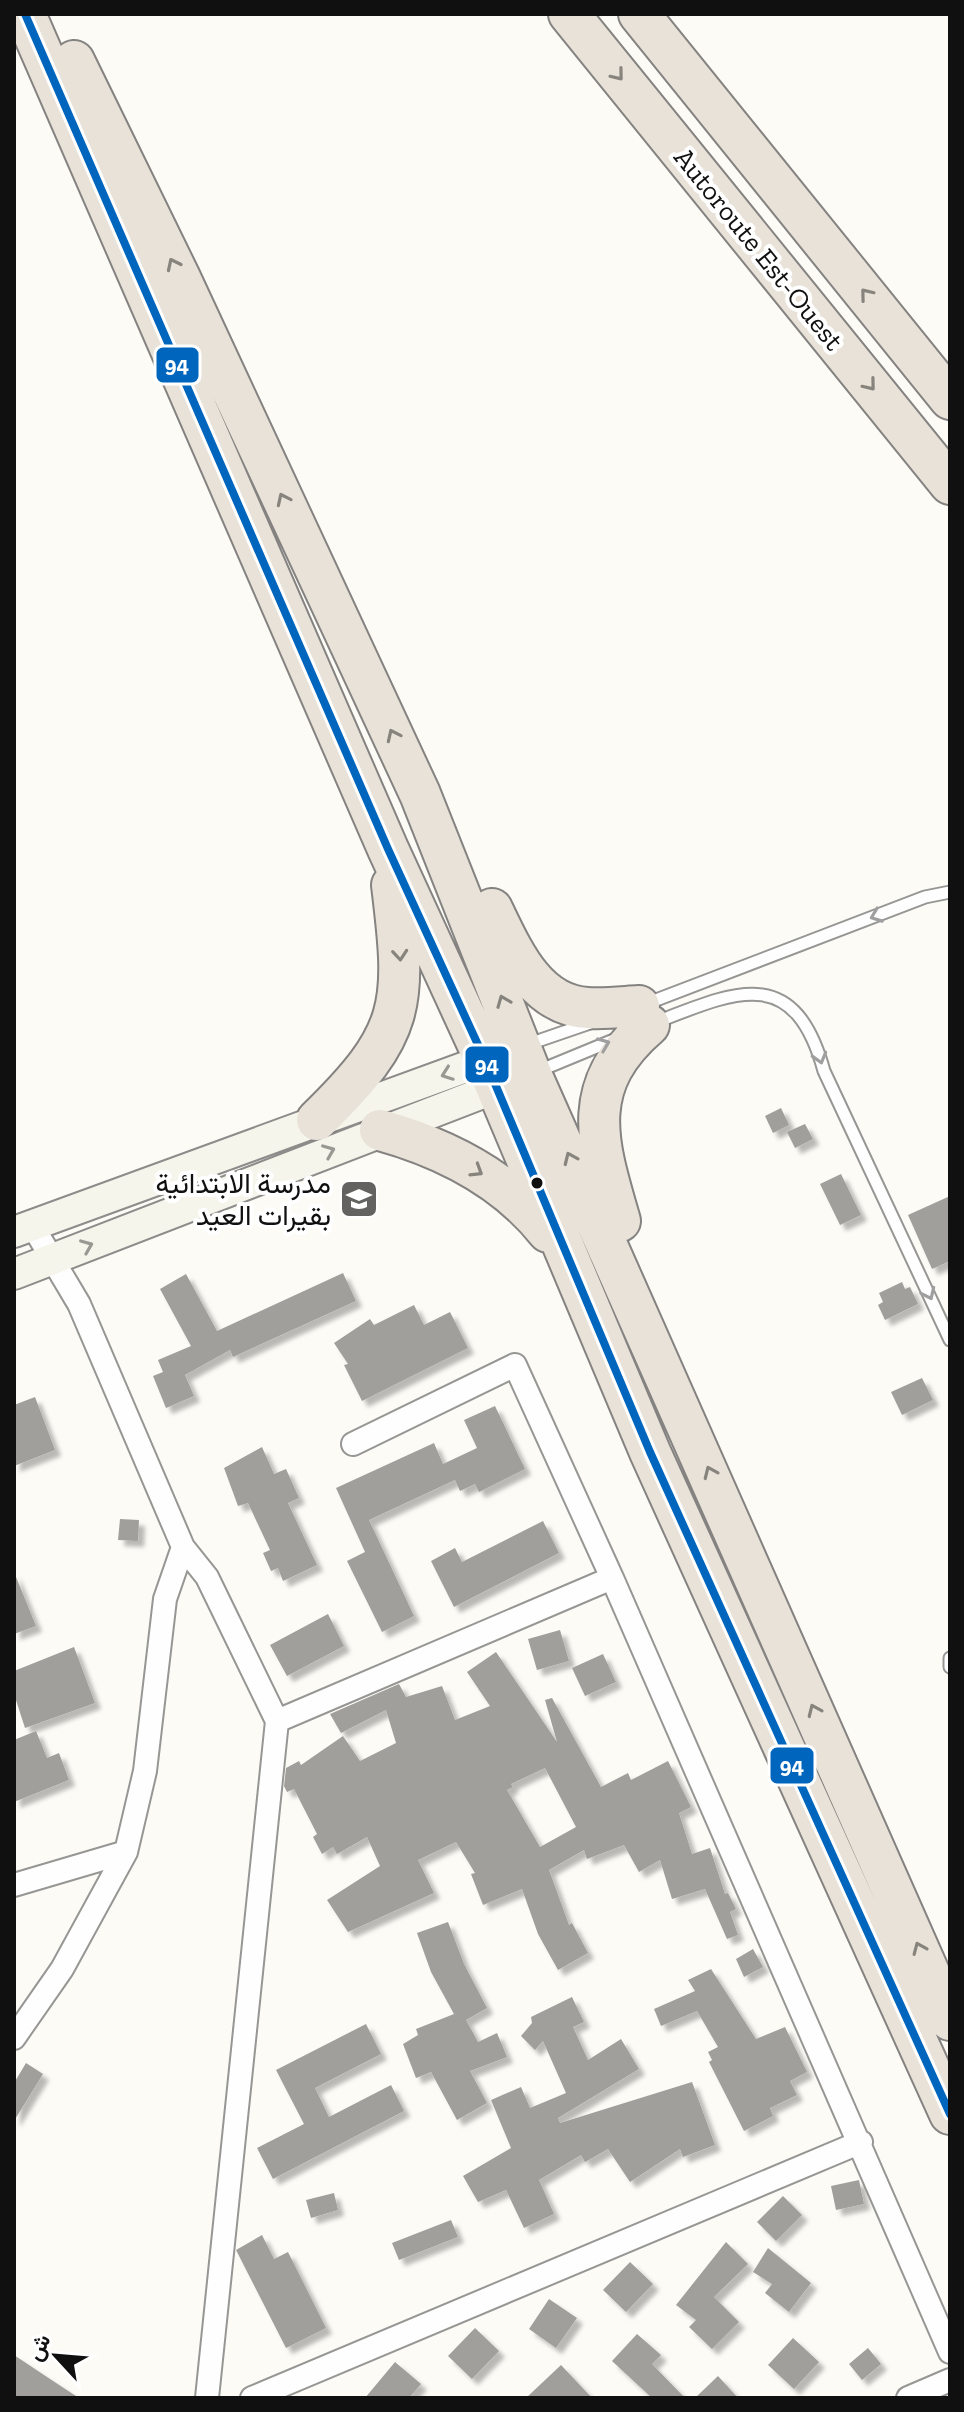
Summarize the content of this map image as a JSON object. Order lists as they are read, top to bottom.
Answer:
{
  "streets": {
    "highway": ["Autoroute Est-Ouest"]
  },
  "places": {
    "school or university": ["مدرسة الابتدائية بقيرات العيد"]
  },
  "lines": ["transit line 94"],
  "north": "top left"
}
